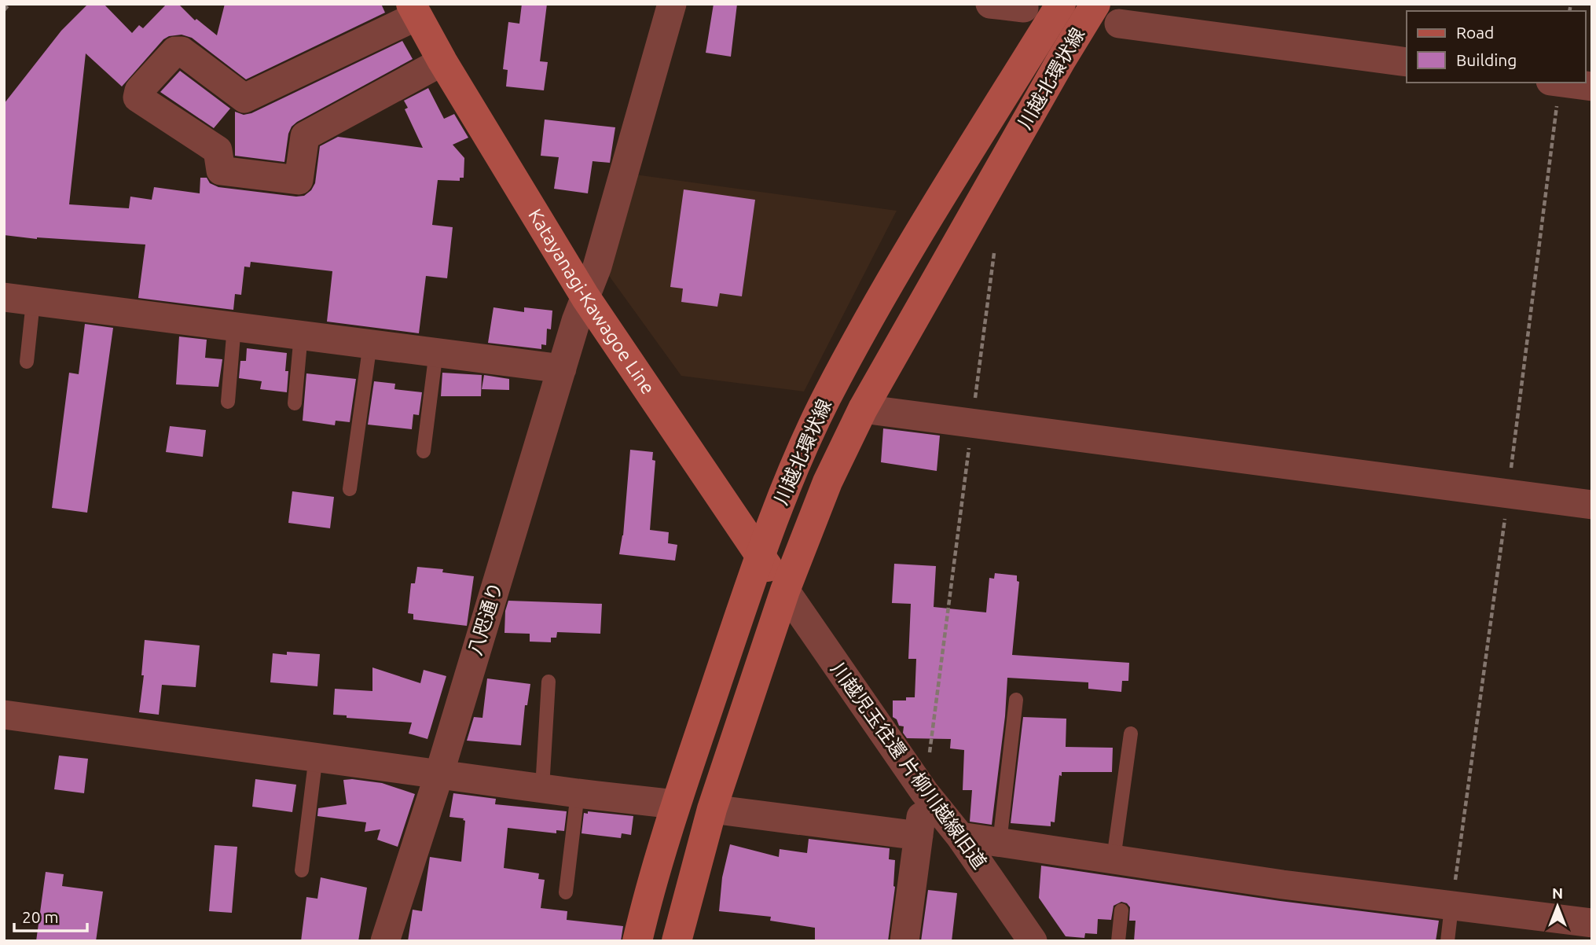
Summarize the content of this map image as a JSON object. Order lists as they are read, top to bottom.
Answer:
{
  "streets": {
    "main road": ["川越北環状線", "Katayanagi-Kawagoe Line"],
    "street": ["八咫通り", "川越児玉往還 片柳川越線旧道"]
  },
  "crossings": [
    ["川越北環状線", "Katayanagi-Kawagoe Line"],
    ["川越北環状線", "川越児玉往還 片柳川越線旧道"],
    ["Katayanagi-Kawagoe Line", "八咫通り"],
    ["Katayanagi-Kawagoe Line", "川越児玉往還 片柳川越線旧道"]
  ],
  "legend": ["Road", "Building"],
  "scale_bar": "20 m",
  "north": "top"
}
